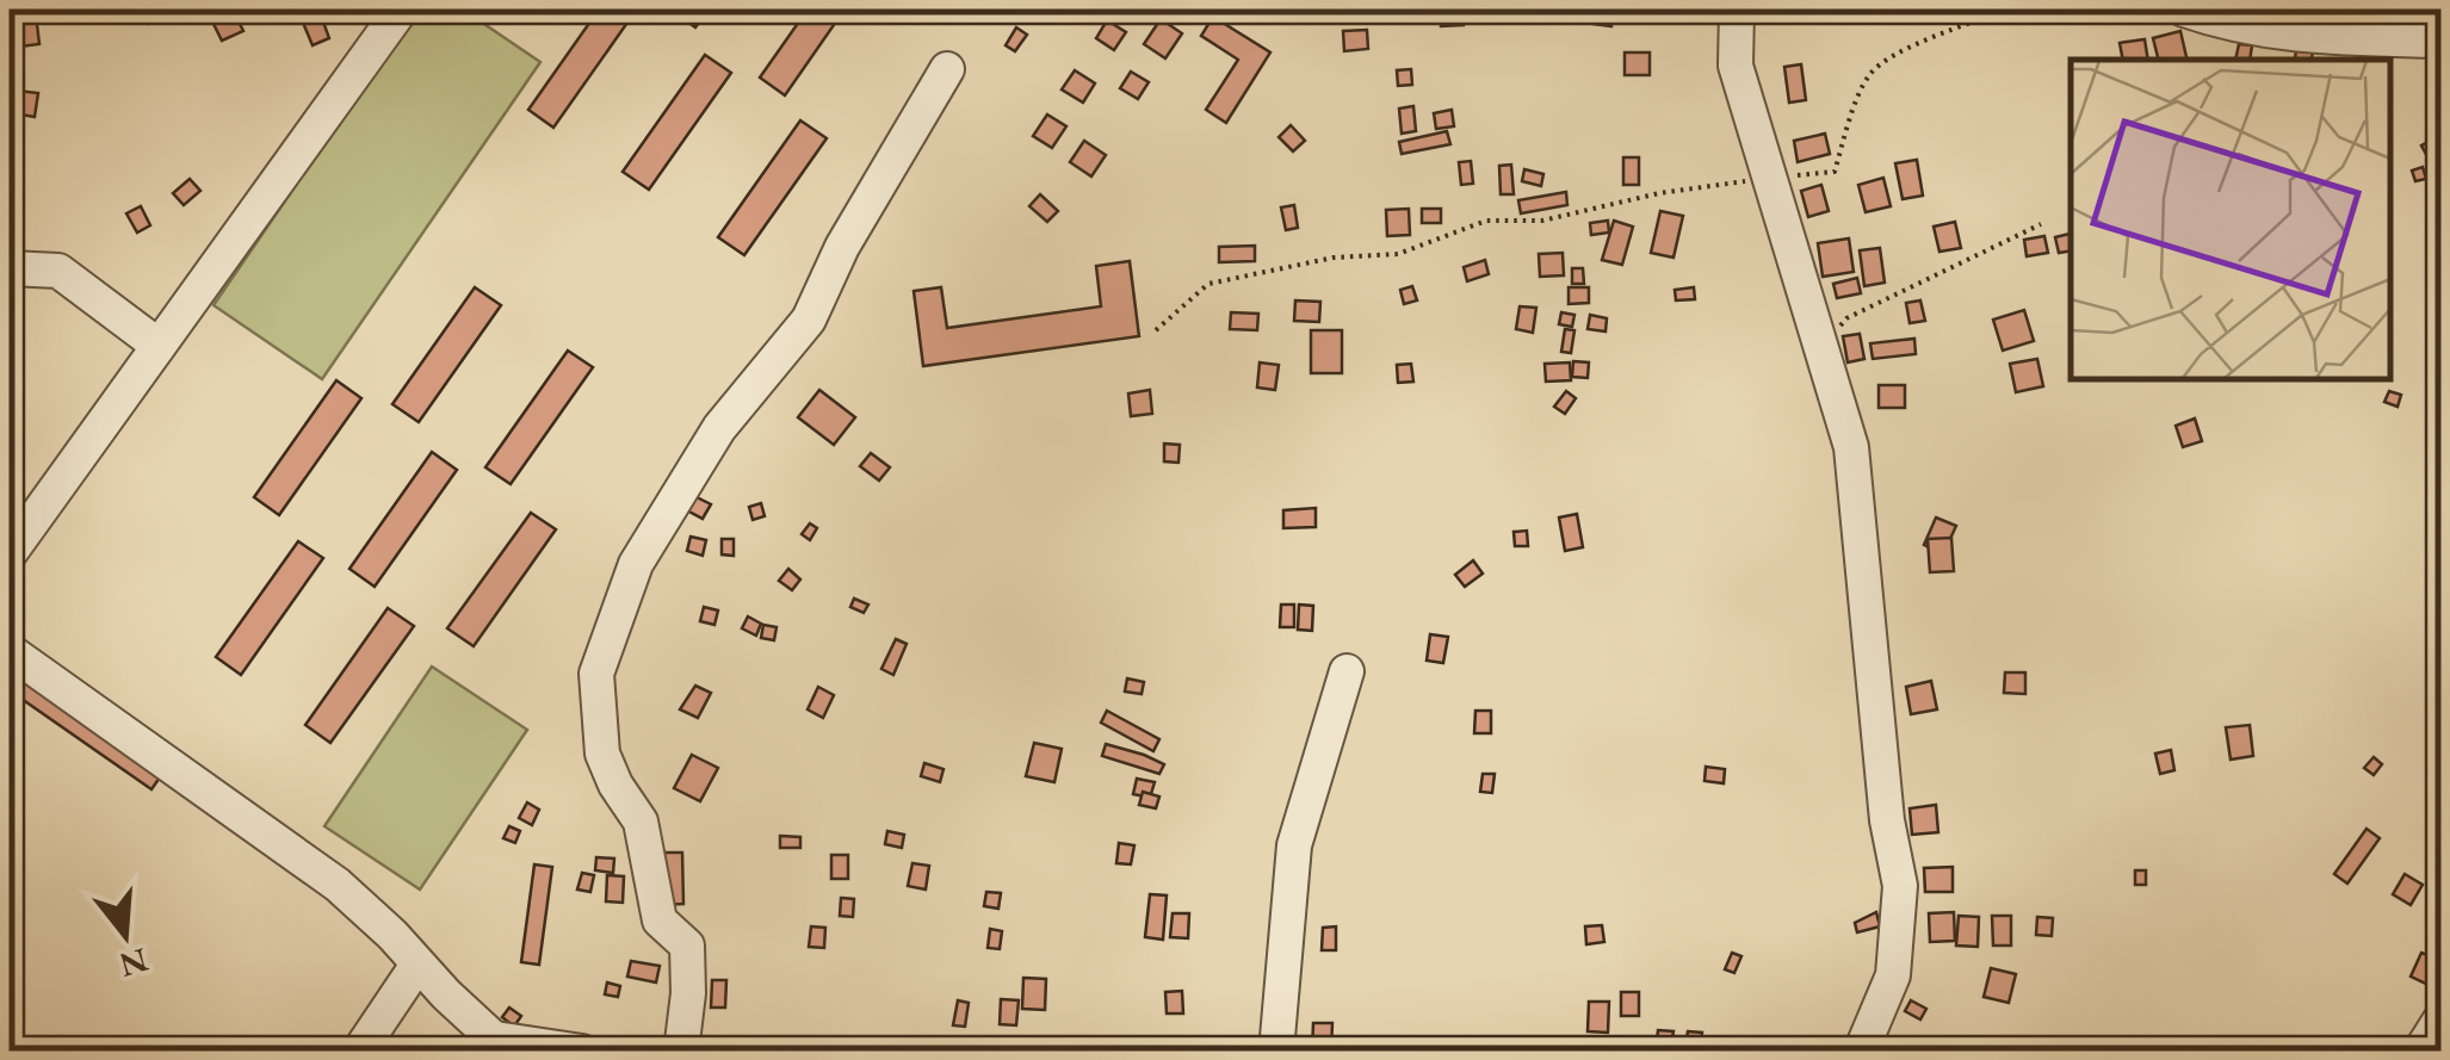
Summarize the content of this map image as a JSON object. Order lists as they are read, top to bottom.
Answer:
{
  "north": "bottom"
}
